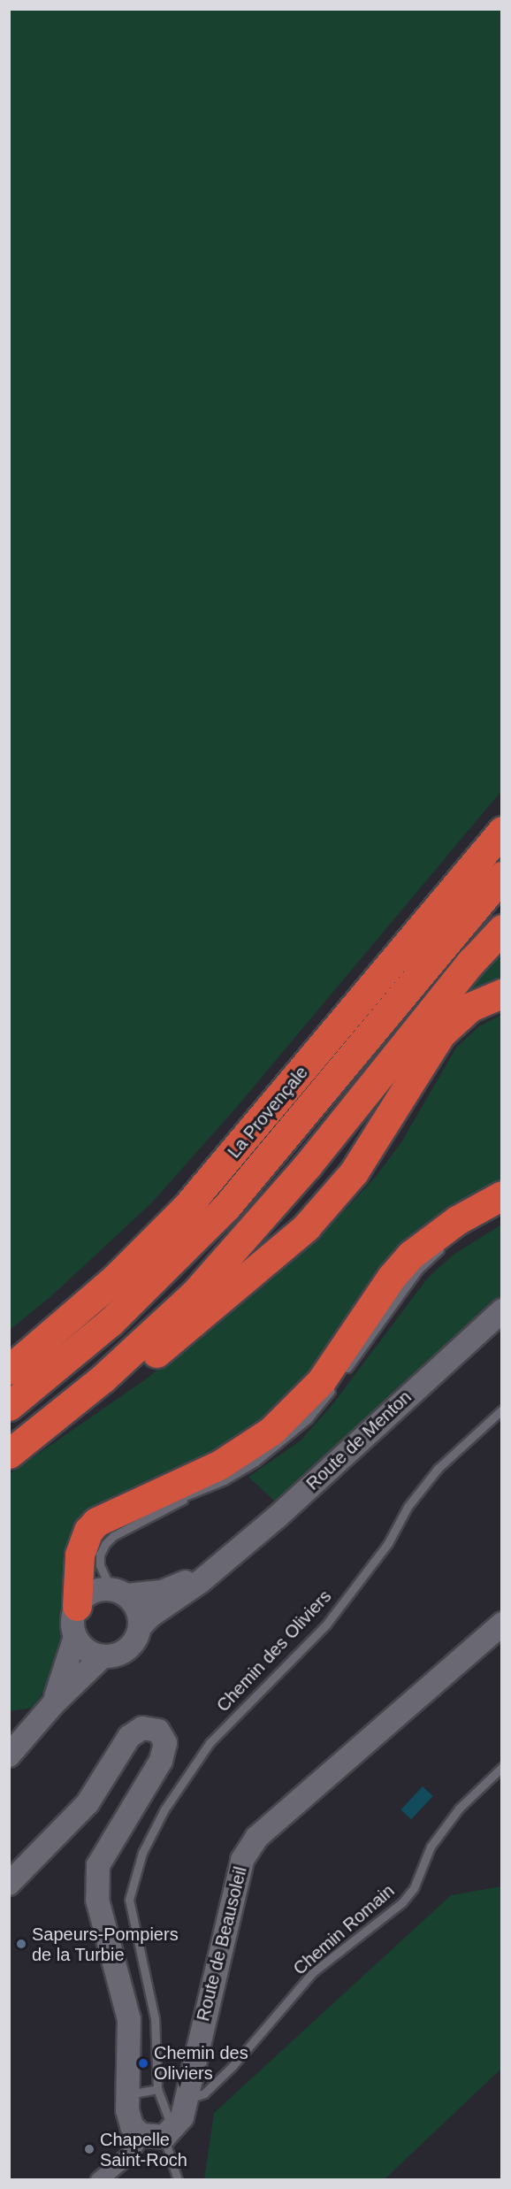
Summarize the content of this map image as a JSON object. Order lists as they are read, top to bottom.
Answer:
{
  "streets": {
    "highway": ["La Provençale"],
    "street": ["Route de Menton", "Route de Beausoleil"],
    "lane": ["Chemin des Oliviers", "Chemin Romain"]
  },
  "crossings": [
    ["Chemin des Oliviers", "Route de Beausoleil"],
    ["Chemin Romain", "Route de Beausoleil"]
  ],
  "places": ["Sapeurs-Pompiers de la Turbie", "Chemin des Oliviers", "Chapelle Saint-Roch"]
}
